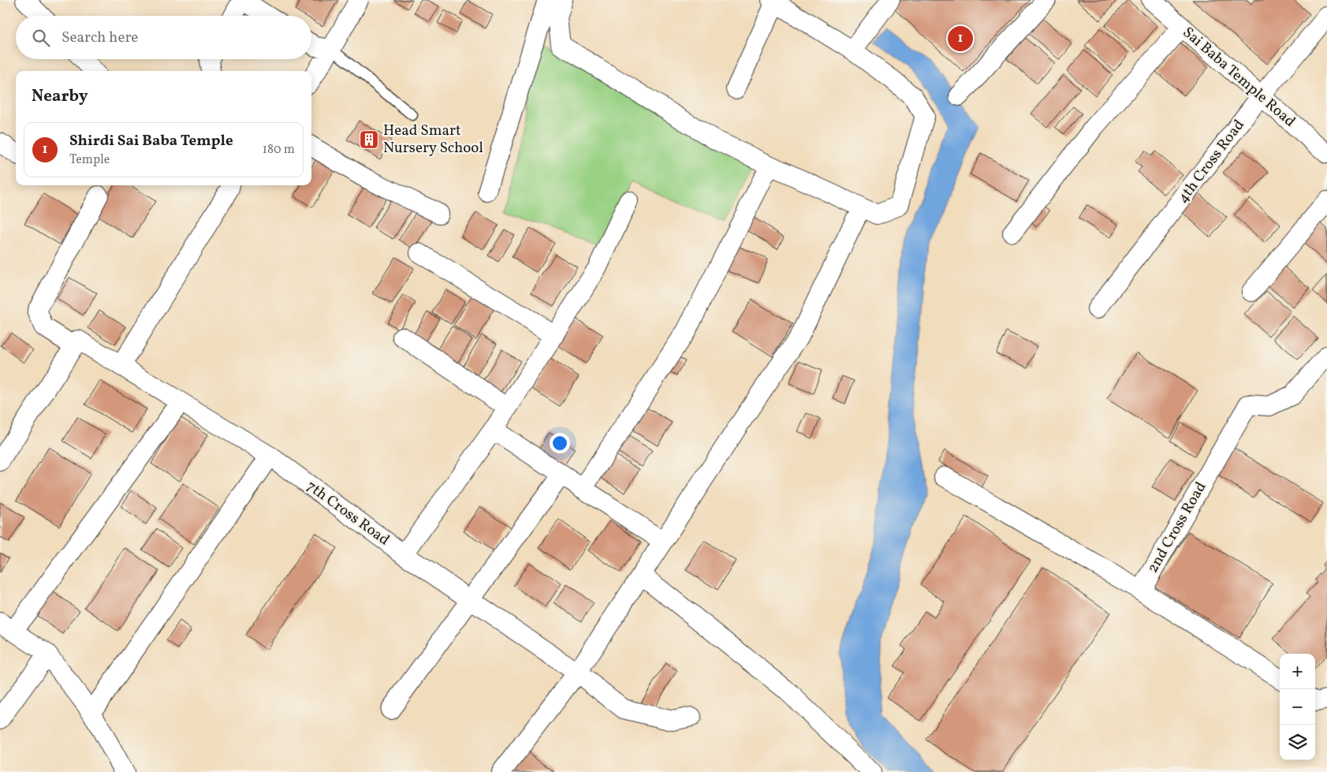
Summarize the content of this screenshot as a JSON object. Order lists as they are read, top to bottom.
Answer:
{
  "streets": {
    "street": [
      "Sai Baba Temple Road",
      "4th Cross Road",
      "7th Cross Road",
      "2nd Cross Road"
    ]
  },
  "crossings": [
    ["Sai Baba Temple Road", "4th Cross Road"]
  ],
  "places": {
    "building": ["Head Smart Nursery School"]
  },
  "page": {
    "search": "Search here",
    "pins": "1",
    "heading": "Nearby",
    "list": [
      {
        "mark": "1",
        "name": "Shirdi Sai Baba Temple",
        "note": "Temple",
        "value": "180 m"
      }
    ],
    "map_buttons": ["+", "−"]
  }
}
